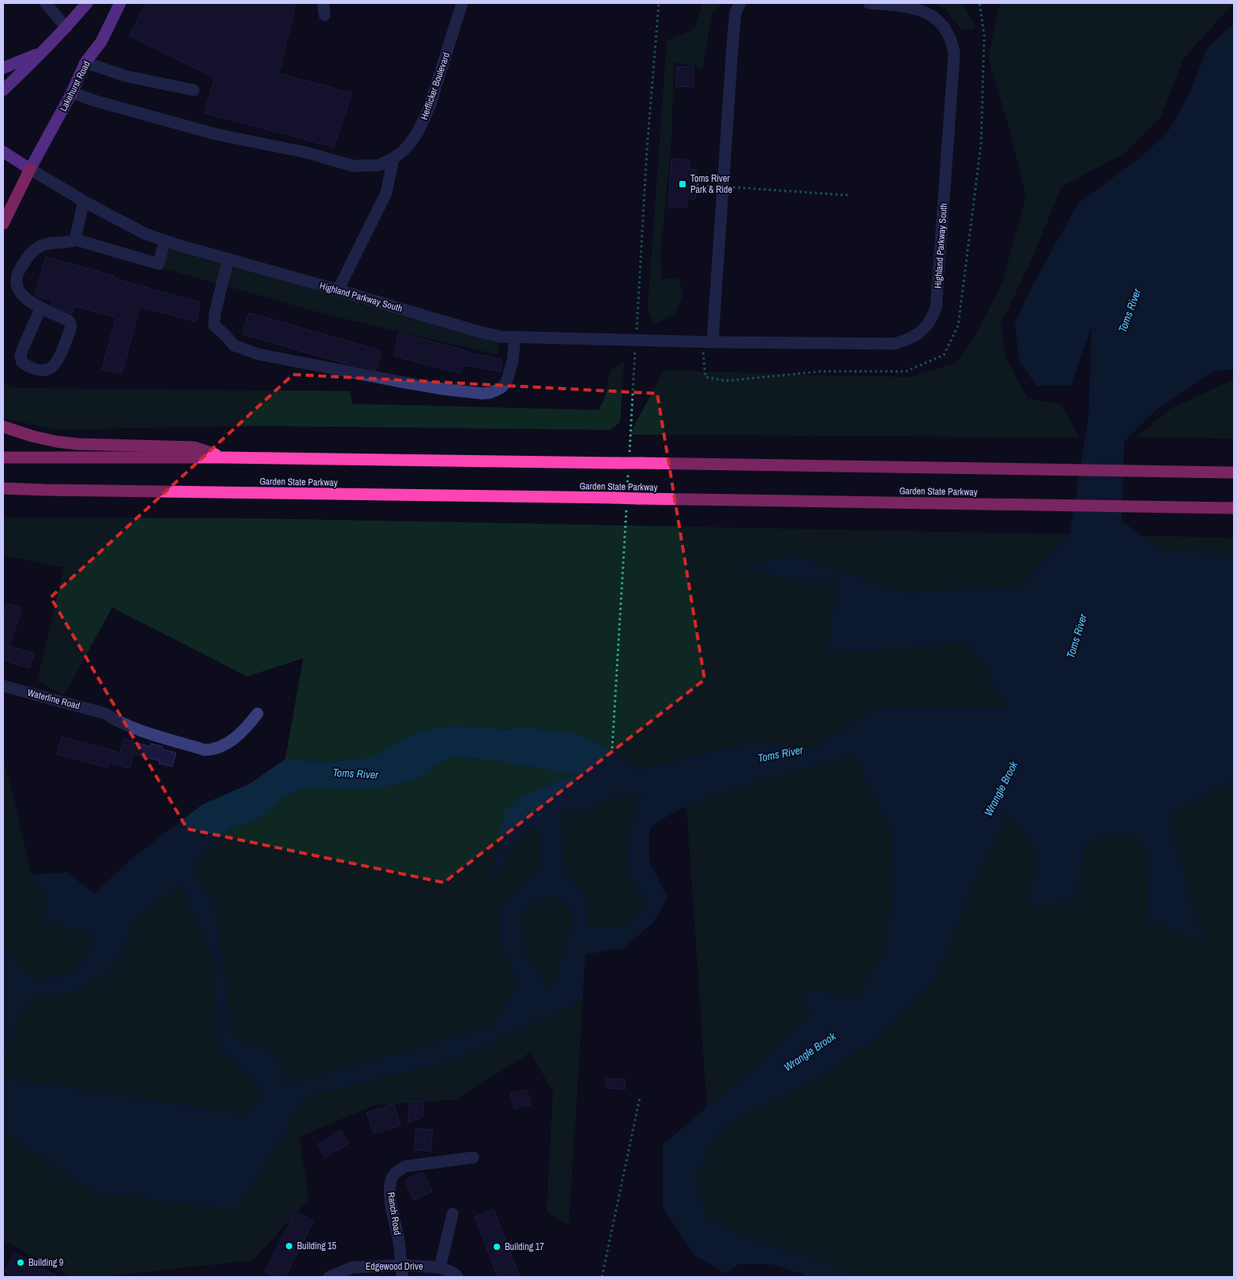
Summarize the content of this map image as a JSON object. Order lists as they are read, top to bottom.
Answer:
{
  "streets": {
    "highway": ["Garden State Parkway"],
    "main road": ["Lakehurst Road"],
    "street": [
      "Herflicker Boulevard",
      "Highland Parkway South",
      "Waterline Road",
      "Ranch Road",
      "Edgewood Drive"
    ]
  },
  "crossings": [
    ["Lakehurst Road", "Herflicker Boulevard"],
    ["Lakehurst Road", "Highland Parkway South"],
    ["Ranch Road", "Edgewood Drive"]
  ],
  "water": ["Toms River", "Wrangle Brook"],
  "places": {
    "transit": ["Toms River Park & Ride"],
    "other": ["Building 15", "Building 17", "Building 9"]
  }
}
